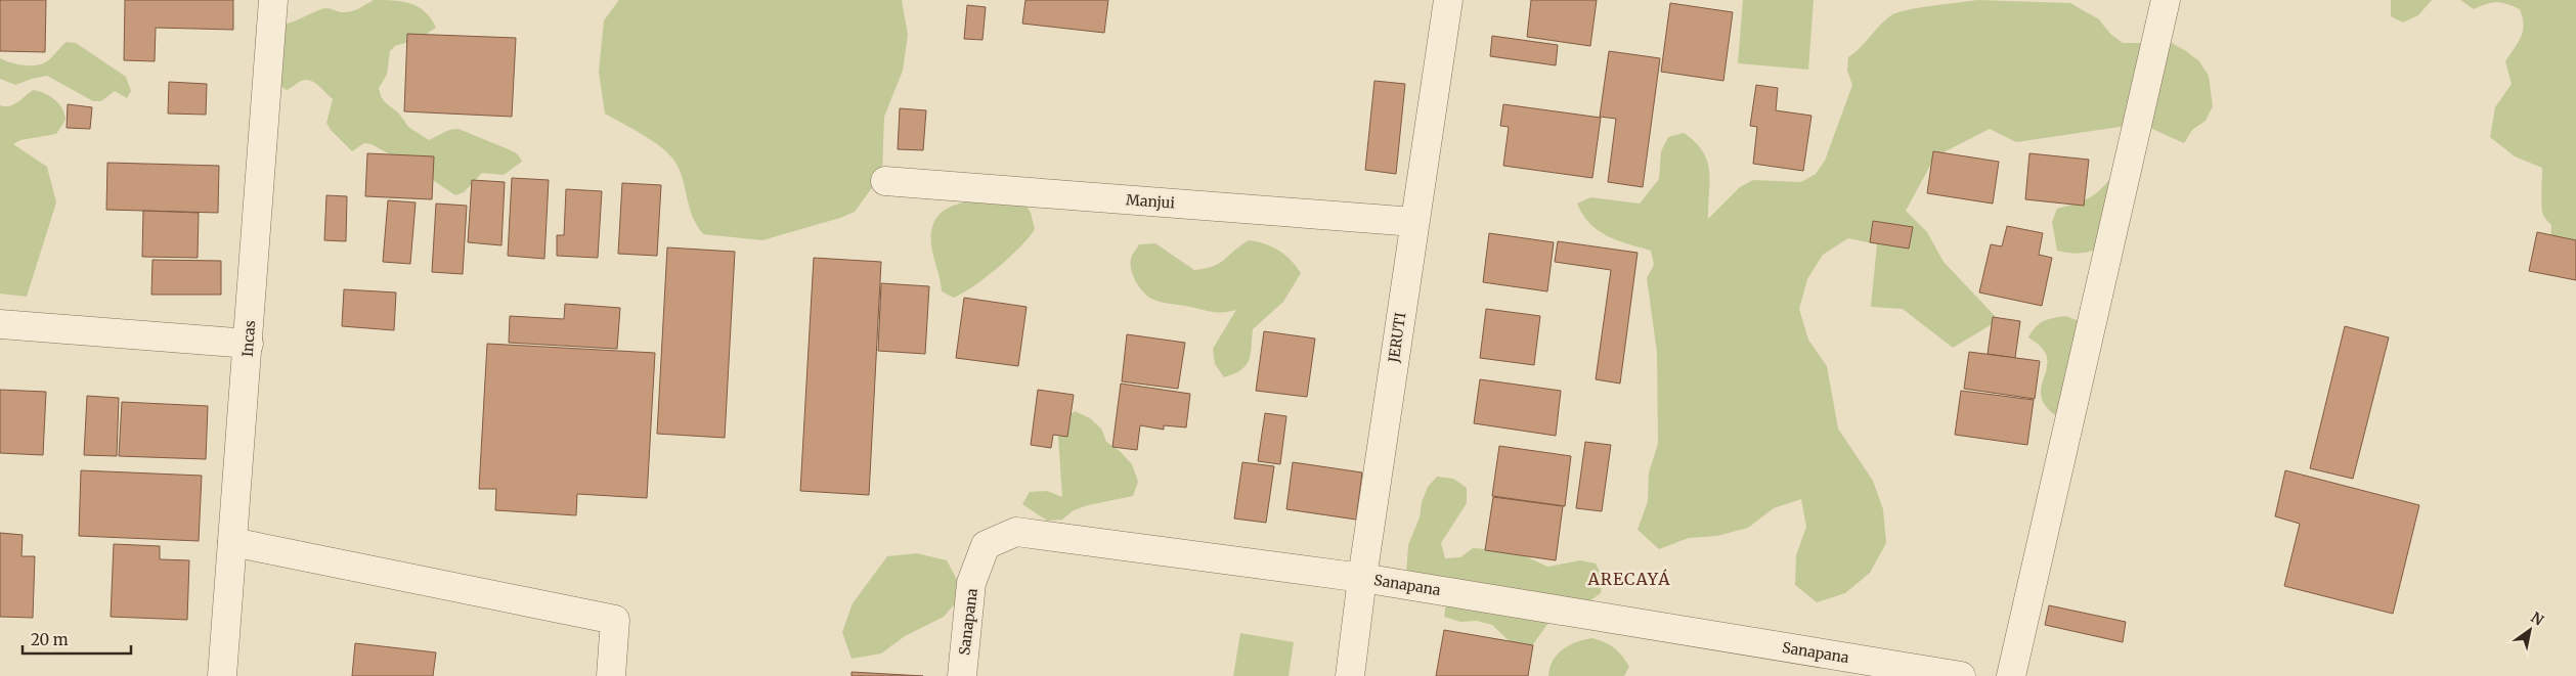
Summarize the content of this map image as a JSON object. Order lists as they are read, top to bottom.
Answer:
{
  "streets": {
    "street": [
      "Manjui",
      "JERUTI",
      "Incas",
      "Sanapana"
    ]
  },
  "crossings": [
    ["Manjui", "JERUTI"],
    ["JERUTI", "Sanapana"]
  ],
  "districts": ["ARECAYÁ"],
  "scale_bar": "20 m",
  "north": "top right"
}
